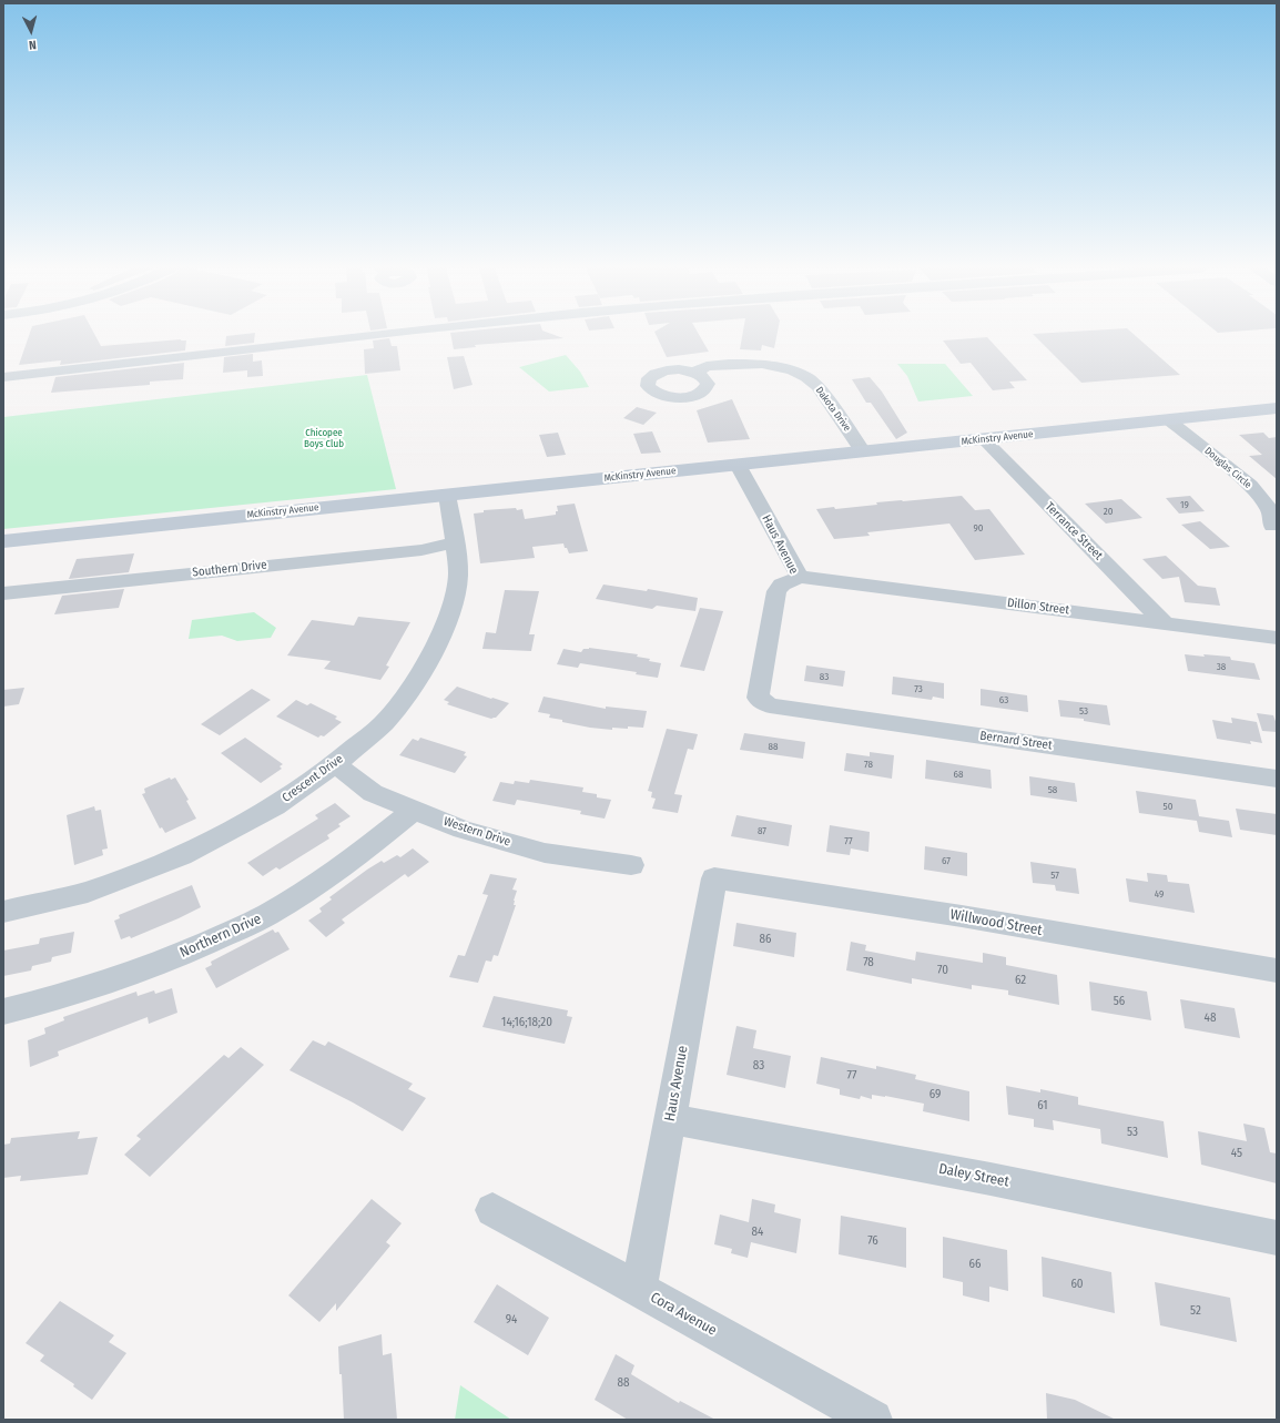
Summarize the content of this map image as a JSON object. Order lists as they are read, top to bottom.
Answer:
{
  "streets": {
    "street": [
      "Dakota Drive",
      "McKinstry Avenue",
      "Douglas Circle",
      "Terrance Street",
      "Haus Avenue",
      "Southern Drive",
      "Dillon Street",
      "Bernard Street",
      "Crescent Drive",
      "Western Drive",
      "Willwood Street",
      "Northern Drive",
      "Daley Street",
      "Cora Avenue"
    ]
  },
  "crossings": [
    ["Dakota Drive", "McKinstry Avenue"],
    ["McKinstry Avenue", "Douglas Circle"],
    ["McKinstry Avenue", "Terrance Street"],
    ["McKinstry Avenue", "Haus Avenue"],
    ["McKinstry Avenue", "Crescent Drive"],
    ["Terrance Street", "Dillon Street"],
    ["Haus Avenue", "Dillon Street"],
    ["Haus Avenue", "Bernard Street"],
    ["Haus Avenue", "Willwood Street"],
    ["Haus Avenue", "Daley Street"],
    ["Haus Avenue", "Cora Avenue"],
    ["Southern Drive", "Crescent Drive"],
    ["Crescent Drive", "Western Drive"],
    ["Western Drive", "Northern Drive"]
  ],
  "parks": ["Chicopee Boys Club"],
  "house_numbers": [
    "19",
    "20",
    "90",
    "38",
    "83",
    "73",
    "63",
    "53",
    "88",
    "78",
    "68",
    "58",
    "50",
    "87",
    "77",
    "67",
    "57",
    "49",
    "86",
    "78",
    "70",
    "62",
    "56",
    "48",
    "14;16;18;20",
    "83",
    "77",
    "69",
    "61",
    "53",
    "45",
    "84",
    "76",
    "66",
    "60",
    "52",
    "94",
    "88"
  ],
  "north": "bottom"
}
